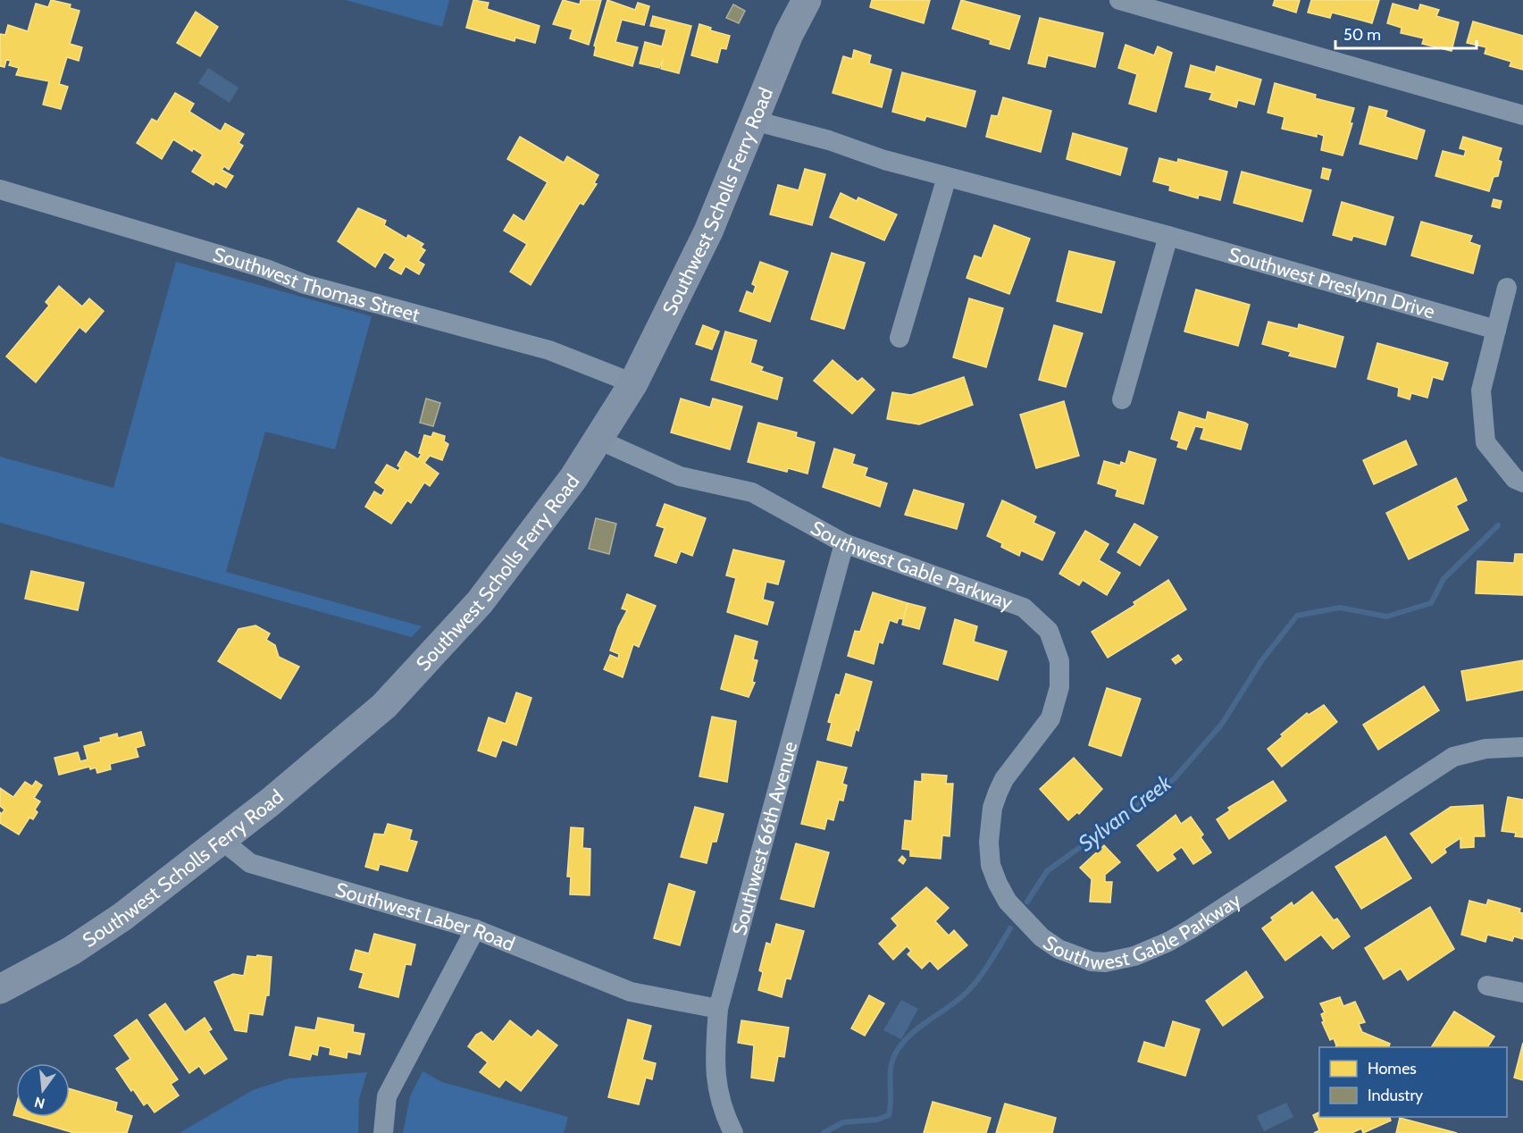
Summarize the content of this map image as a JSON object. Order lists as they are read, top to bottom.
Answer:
{
  "streets": {
    "main road": ["Southwest Scholls Ferry Road"],
    "street": [
      "Southwest Preslynn Drive",
      "Southwest Thomas Street",
      "Southwest Gable Parkway",
      "Southwest 66th Avenue",
      "Southwest Laber Road"
    ]
  },
  "crossings": [
    ["Southwest Scholls Ferry Road", "Southwest Preslynn Drive"],
    ["Southwest Scholls Ferry Road", "Southwest Thomas Street"],
    ["Southwest Scholls Ferry Road", "Southwest Gable Parkway"],
    ["Southwest Scholls Ferry Road", "Southwest Laber Road"],
    ["Southwest Gable Parkway", "Southwest 66th Avenue"],
    ["Southwest 66th Avenue", "Southwest Laber Road"]
  ],
  "water": ["Sylvan Creek"],
  "legend": ["Homes", "Industry"],
  "scale_bar": "50 m",
  "north": "bottom"
}
